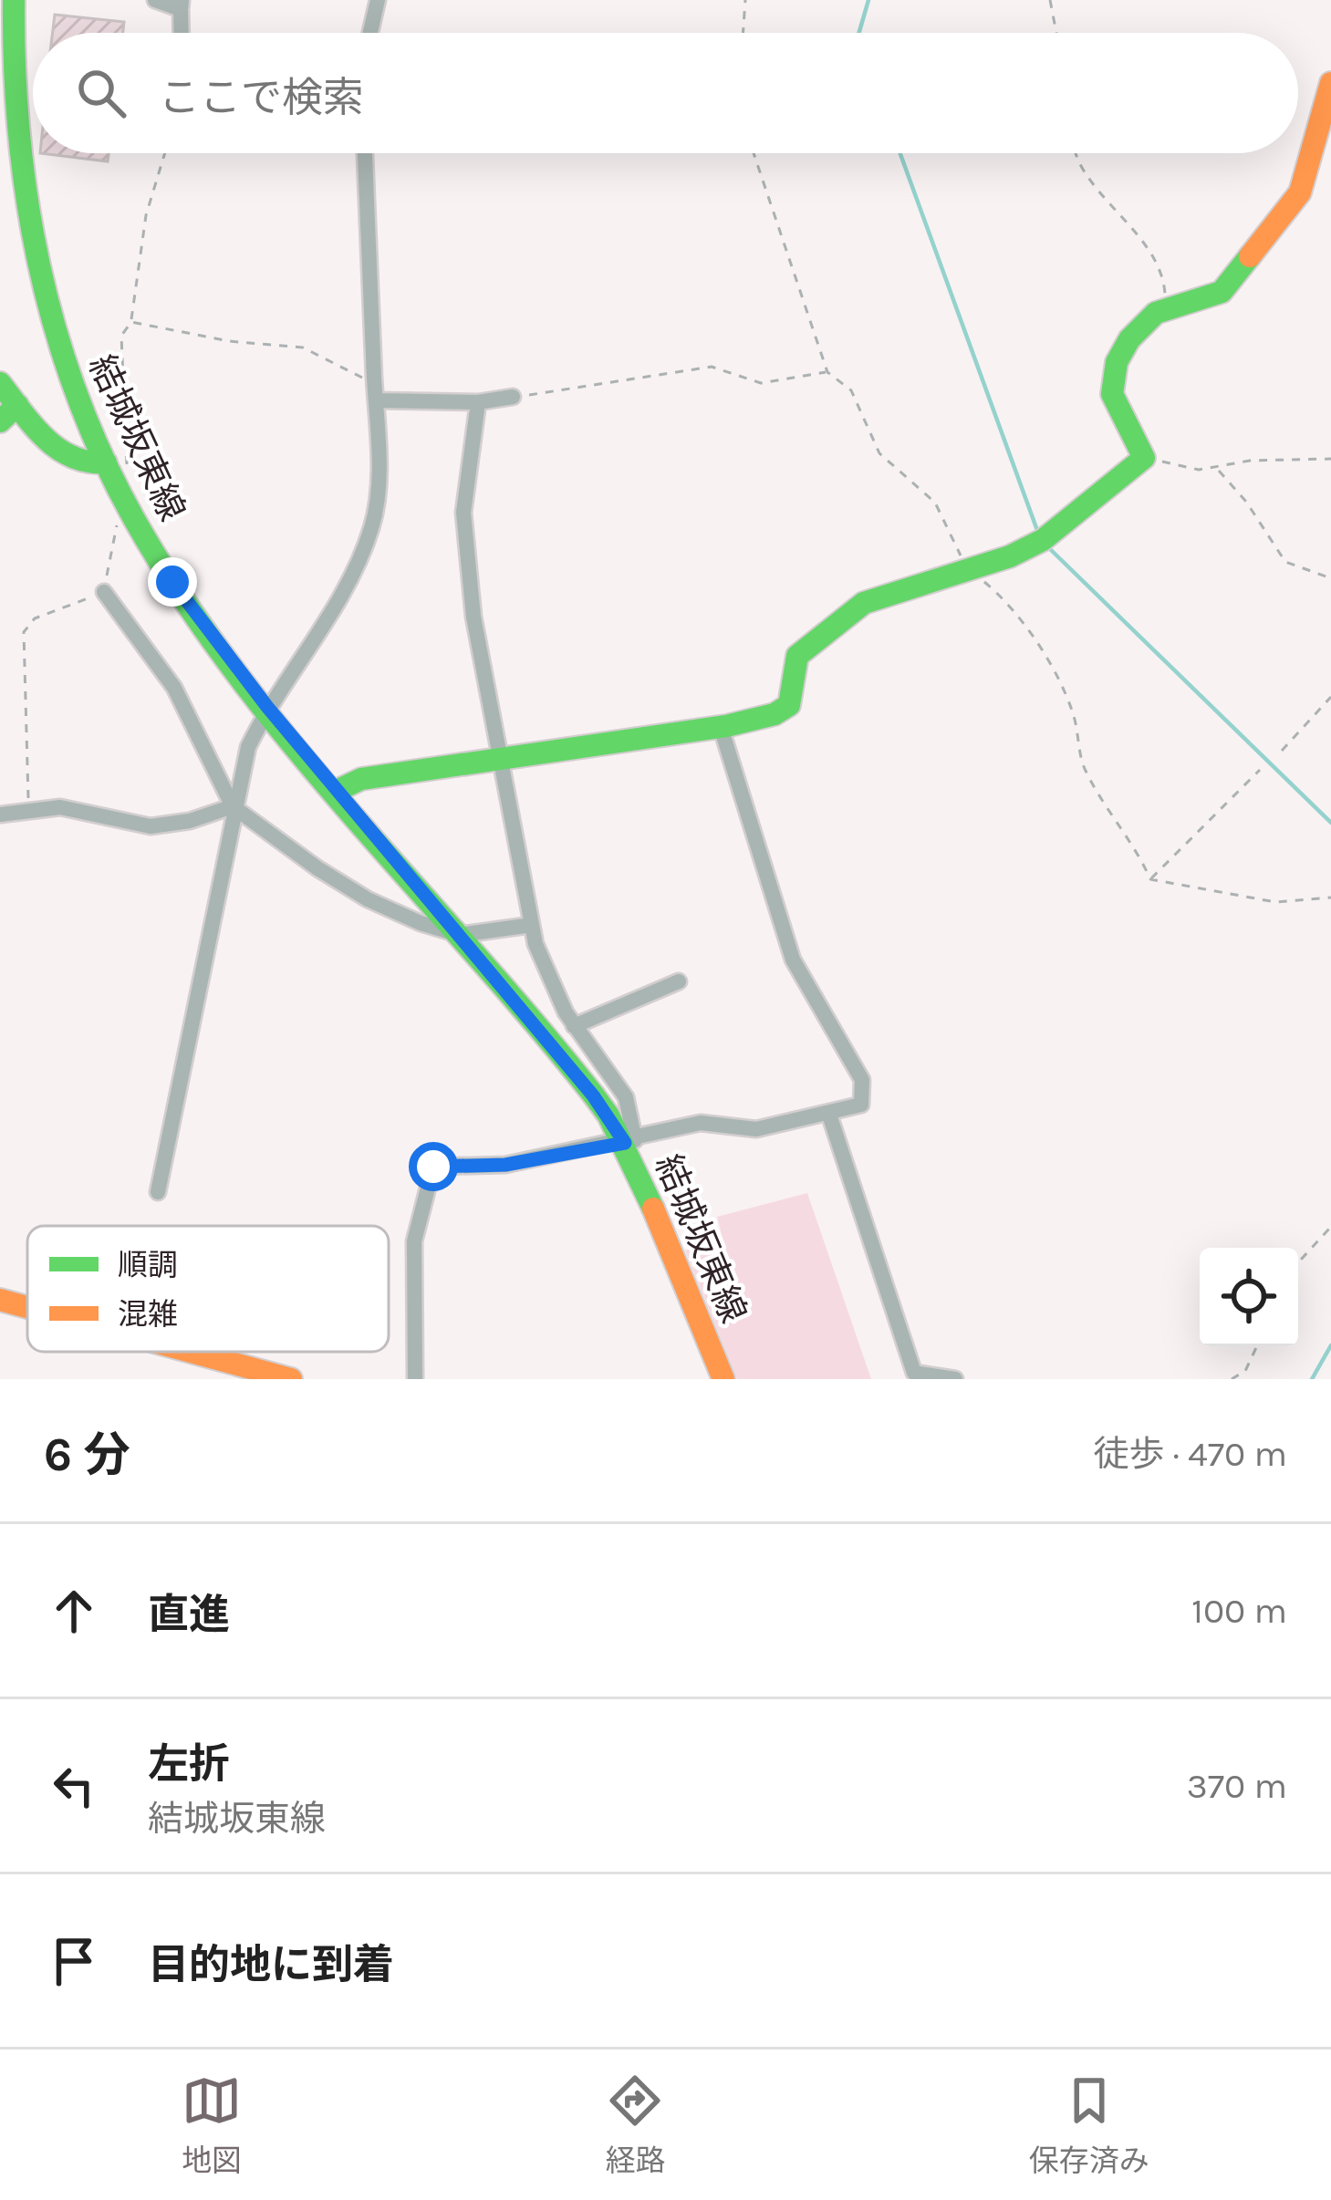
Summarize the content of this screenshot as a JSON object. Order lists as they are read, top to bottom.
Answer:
{
  "streets": {
    "main road": ["結城坂東線"]
  },
  "legend": ["順調", "混雑"],
  "page": {
    "search": "ここで検索",
    "heading": ["6 分", "徒歩 · 470 m"],
    "list": [
      ["直進", "100 m"],
      ["左折", "結城坂東線", "370 m"],
      "目的地に到着"
    ],
    "nav": ["地図", "経路", "保存済み"]
  }
}
